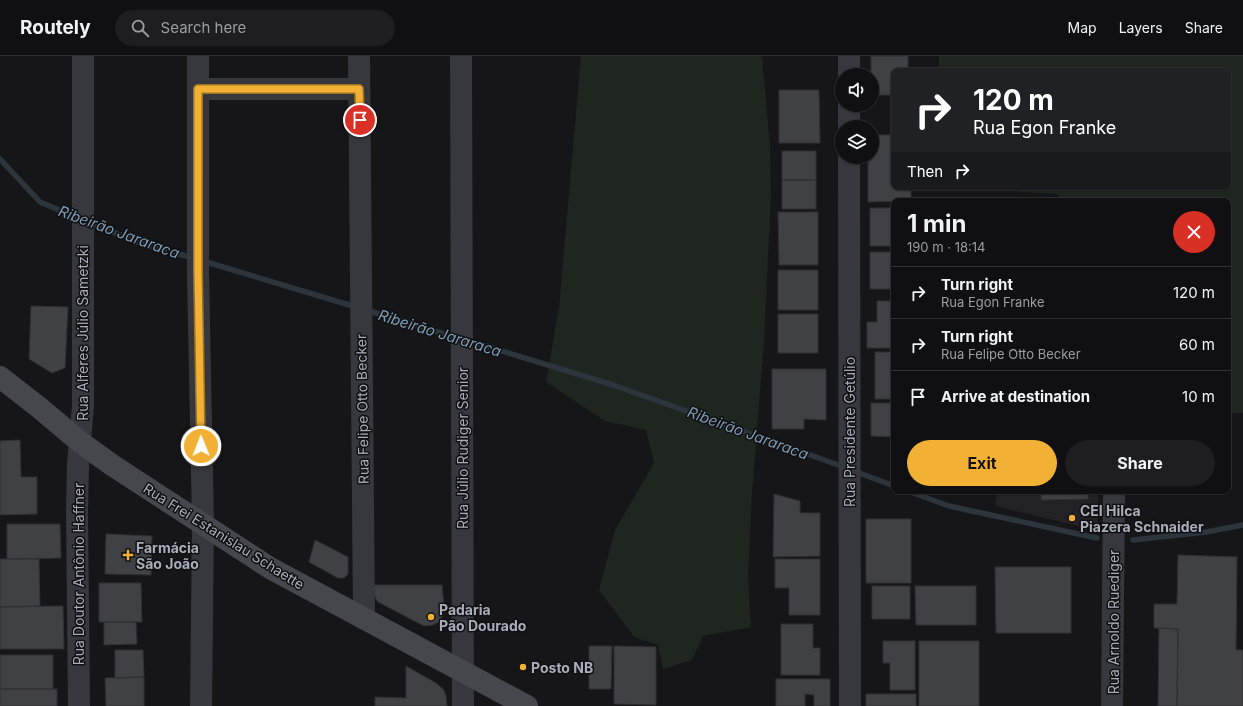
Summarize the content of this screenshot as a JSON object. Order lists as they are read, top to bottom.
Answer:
{
  "streets": {
    "main road": ["Rua Frei Estanislau Schaette"],
    "street": [
      "Rua Alferes Júlio Sametzki",
      "Rua Felipe Otto Becker",
      "Rua Presidente Getúlio",
      "Rua Júlio Rudiger Senior",
      "Rua Doutor Antônio Haffner",
      "Rua Arnoldo Ruediger"
    ]
  },
  "crossings": [
    ["Rua Alferes Júlio Sametzki", "Rua Frei Estanislau Schaette"],
    ["Rua Alferes Júlio Sametzki", "Rua Doutor Antônio Haffner"],
    ["Rua Felipe Otto Becker", "Rua Frei Estanislau Schaette"],
    ["Rua Júlio Rudiger Senior", "Rua Frei Estanislau Schaette"],
    ["Rua Frei Estanislau Schaette", "Rua Doutor Antônio Haffner"]
  ],
  "water": ["Ribeirão Jararaca"],
  "places": {
    "other": ["CEI Hilca Piazera Schnaider", "Padaria Pão Dourado", "Posto NB"],
    "health": ["Farmácia São João"]
  },
  "page": {
    "header": "Routely",
    "search": "Search here",
    "nav": ["Map", "Layers", "Share"],
    "turn": ["120 m", "Rua Egon Franke"],
    "then": "Then",
    "heading": ["1 min", "190 m · 18:14"],
    "list": [
      {
        "name": "Turn right",
        "note": "Rua Egon Franke",
        "value": "120 m"
      },
      {
        "name": "Turn right",
        "note": "Rua Felipe Otto Becker",
        "value": "60 m"
      },
      {
        "name": "Arrive at destination",
        "value": "10 m"
      }
    ],
    "buttons": ["Exit", "Share"]
  }
}
